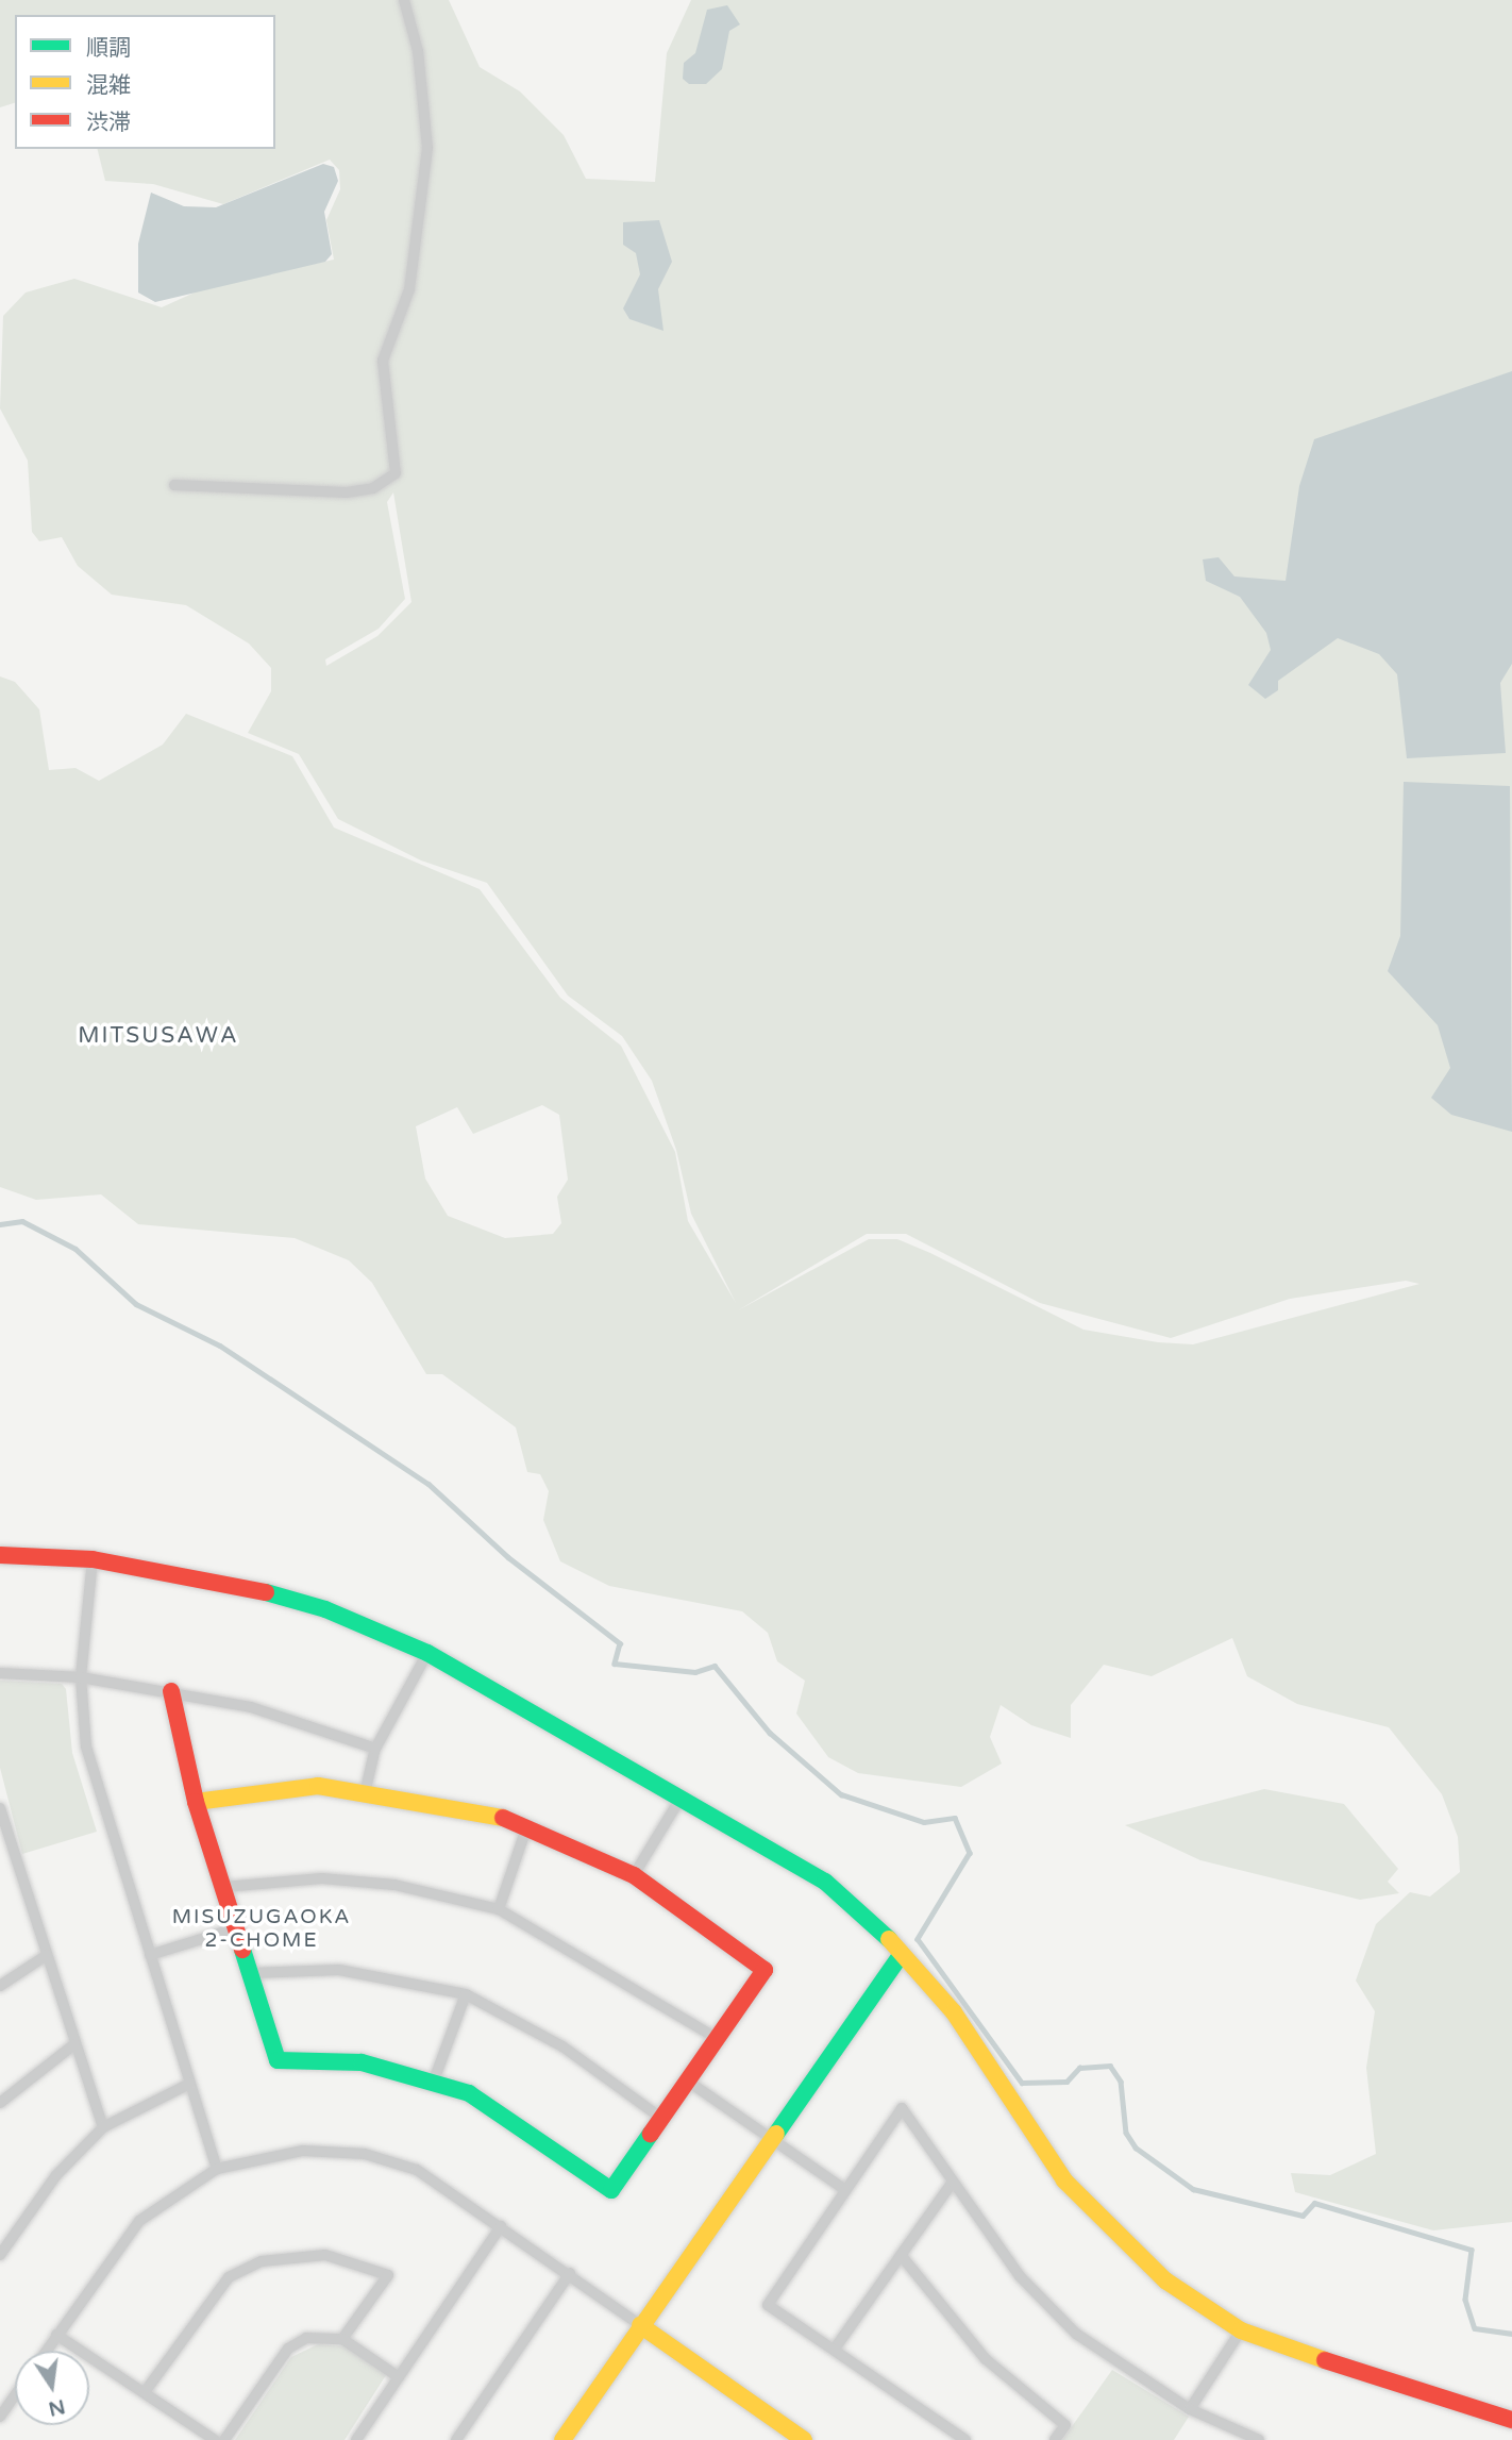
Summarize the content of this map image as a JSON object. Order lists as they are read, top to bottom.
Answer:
{
  "districts": ["MITSUSAWA", "MISUZUGAOKA 2-CHOME"],
  "legend": ["順調", "混雑", "渋滞"],
  "north": "bottom"
}
